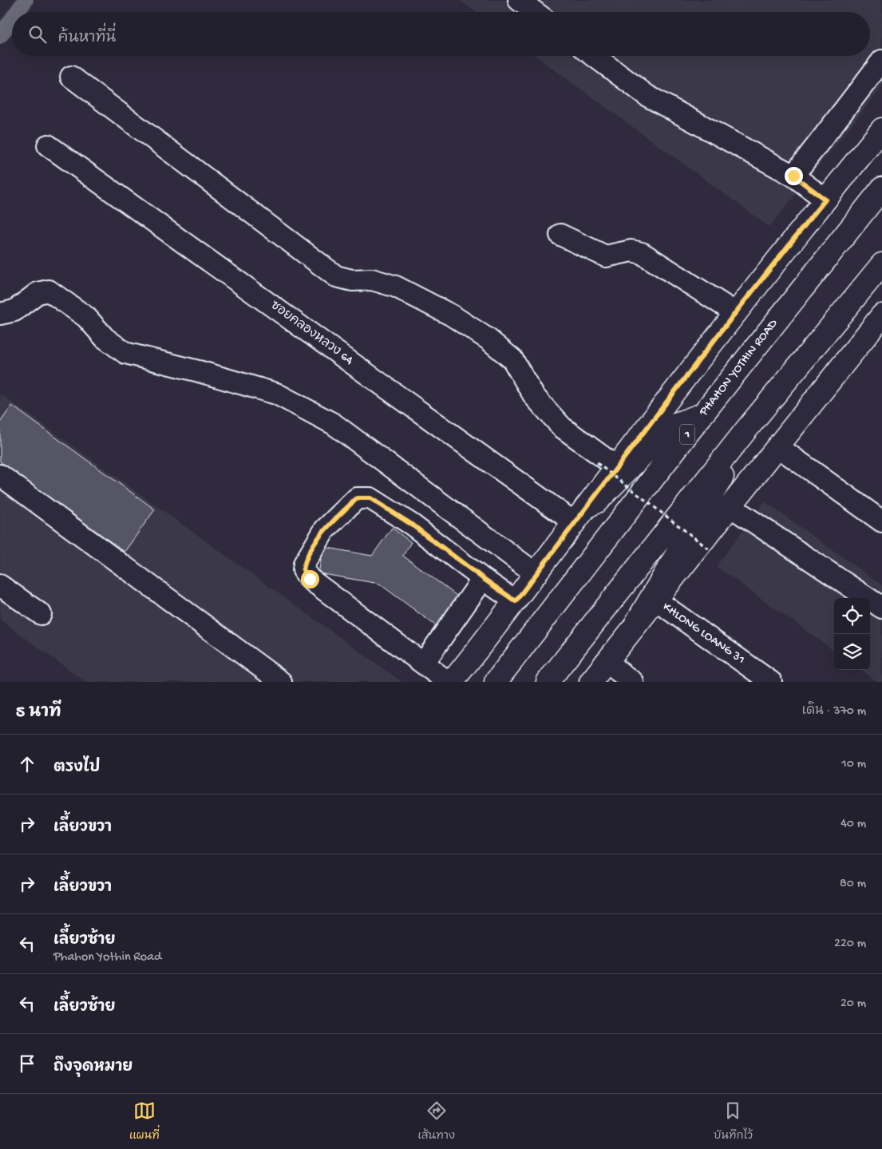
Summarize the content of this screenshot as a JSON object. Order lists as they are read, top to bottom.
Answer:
{
  "streets": {
    "main road": ["PHAHON YOTHIN ROAD", "1"],
    "street": ["ซอยคลองหลวง 64", "KHLONG LOANG 31"]
  },
  "page": {
    "search": "ค้นหาที่นี่",
    "heading": ["5 นาที", "เดิน · 370 m"],
    "list": [
      ["ตรงไป", "10 m"],
      ["เลี้ยวขวา", "40 m"],
      ["เลี้ยวขวา", "80 m"],
      ["เลี้ยวซ้าย", "Phahon Yothin Road", "220 m"],
      ["เลี้ยวซ้าย", "20 m"],
      "ถึงจุดหมาย"
    ],
    "nav": ["แผนที่", "เส้นทาง", "บันทึกไว้"]
  }
}
